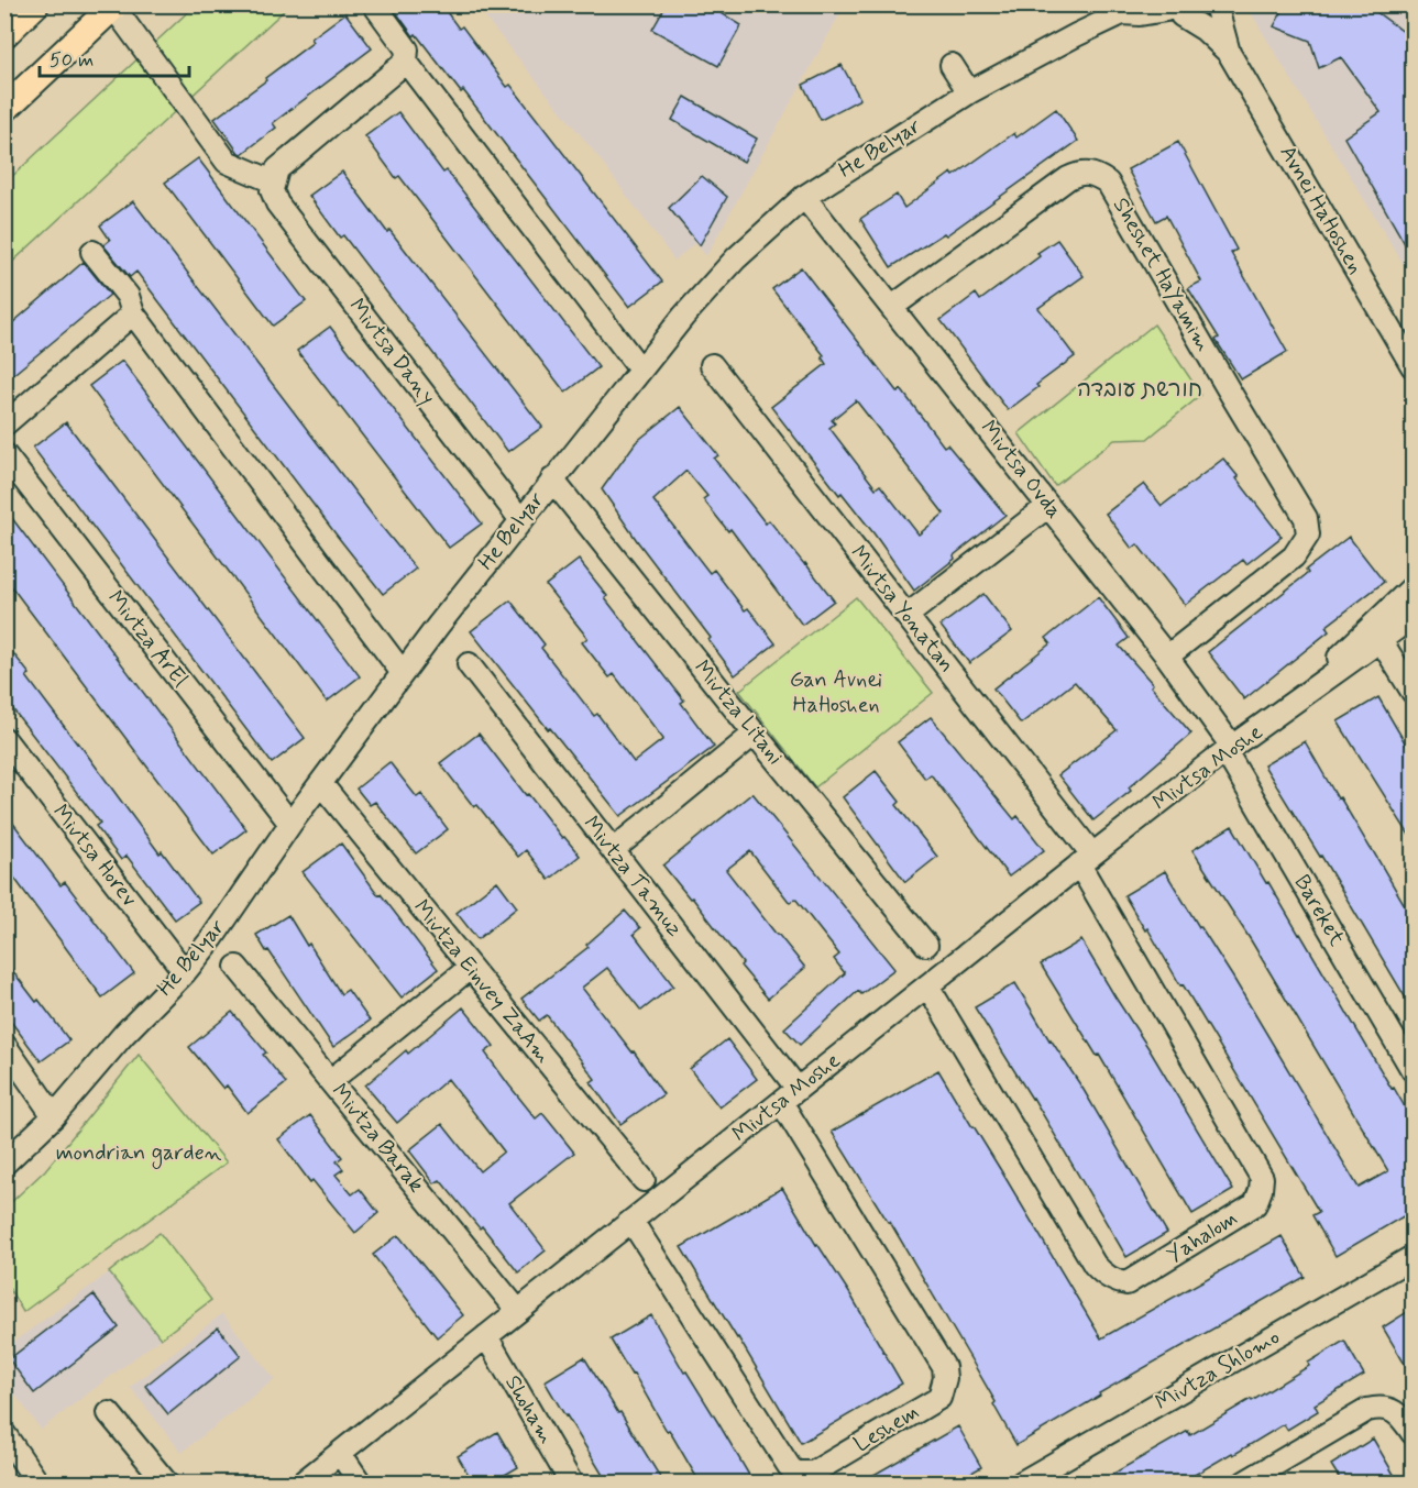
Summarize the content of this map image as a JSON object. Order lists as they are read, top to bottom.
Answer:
{
  "streets": {
    "street": [
      "He BeIyar",
      "Avnei HaHoshen",
      "Sheshet HaYamim",
      "Mivtsa Dany",
      "Mivtsa Ovda",
      "Mivtsa Yonatan",
      "Mivtza ArEl",
      "Mivtza Litani",
      "Mivtsa Moshe",
      "Mivtsa Horev",
      "Mivtza Tamuz",
      "Bareket",
      "Mivtza Einvey ZaAm",
      "Mivtza Barak",
      "Yahalom",
      "Mivtza Shlomo",
      "Shoham",
      "Leshem"
    ]
  },
  "crossings": [
    ["He BeIyar", "Avnei HaHoshen"],
    ["He BeIyar", "Mivtsa Dany"],
    ["He BeIyar", "Mivtsa Ovda"],
    ["He BeIyar", "Mivtza ArEl"],
    ["He BeIyar", "Mivtza Litani"],
    ["He BeIyar", "Mivtsa Horev"],
    ["He BeIyar", "Mivtza Einvey ZaAm"],
    ["Sheshet HaYamim", "Mivtsa Ovda"],
    ["Mivtsa Ovda", "Mivtsa Moshe"],
    ["Mivtsa Ovda", "Bareket"],
    ["Mivtsa Yonatan", "Mivtsa Moshe"],
    ["Mivtsa Yonatan", "Yahalom"],
    ["Mivtsa Moshe", "Mivtza Tamuz"],
    ["Mivtsa Moshe", "Bareket"],
    ["Mivtsa Moshe", "Mivtza Barak"],
    ["Mivtsa Moshe", "Yahalom"],
    ["Mivtsa Moshe", "Shoham"],
    ["Mivtsa Moshe", "Leshem"],
    ["Mivtza Tamuz", "Leshem"]
  ],
  "parks": ["חורשת עובדה", "Gan Avnei HaHoshen", "mondrian garden"],
  "scale_bar": "50 m"
}
